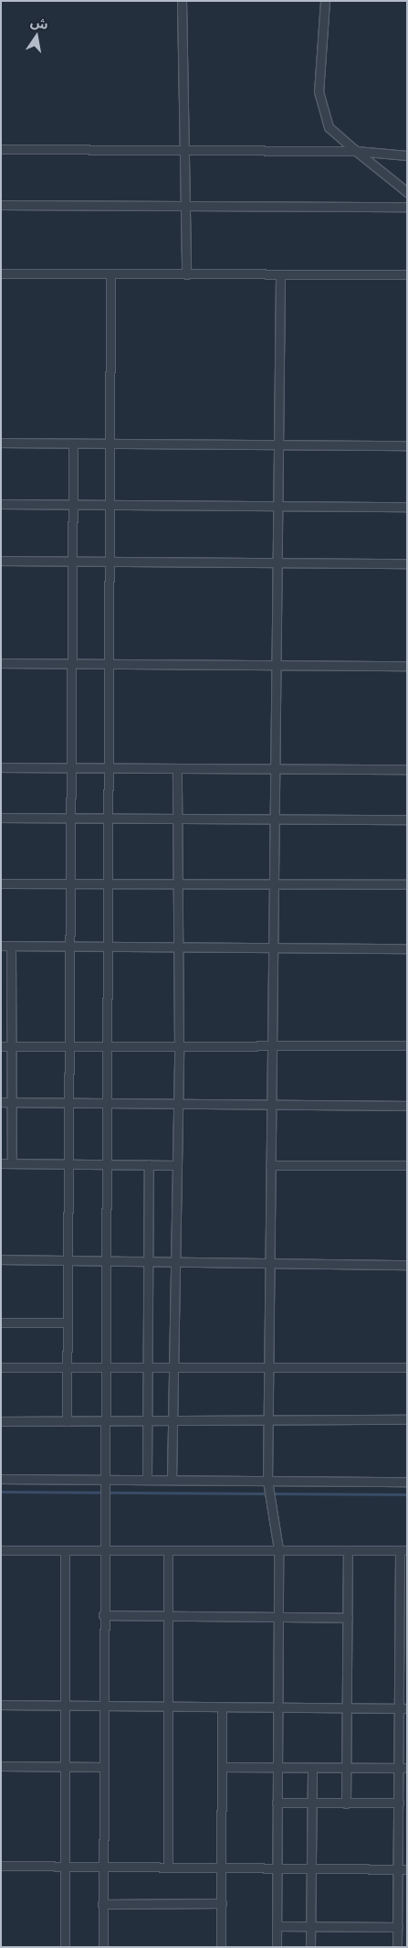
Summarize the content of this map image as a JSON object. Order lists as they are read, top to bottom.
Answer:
{
  "north": "top"
}
